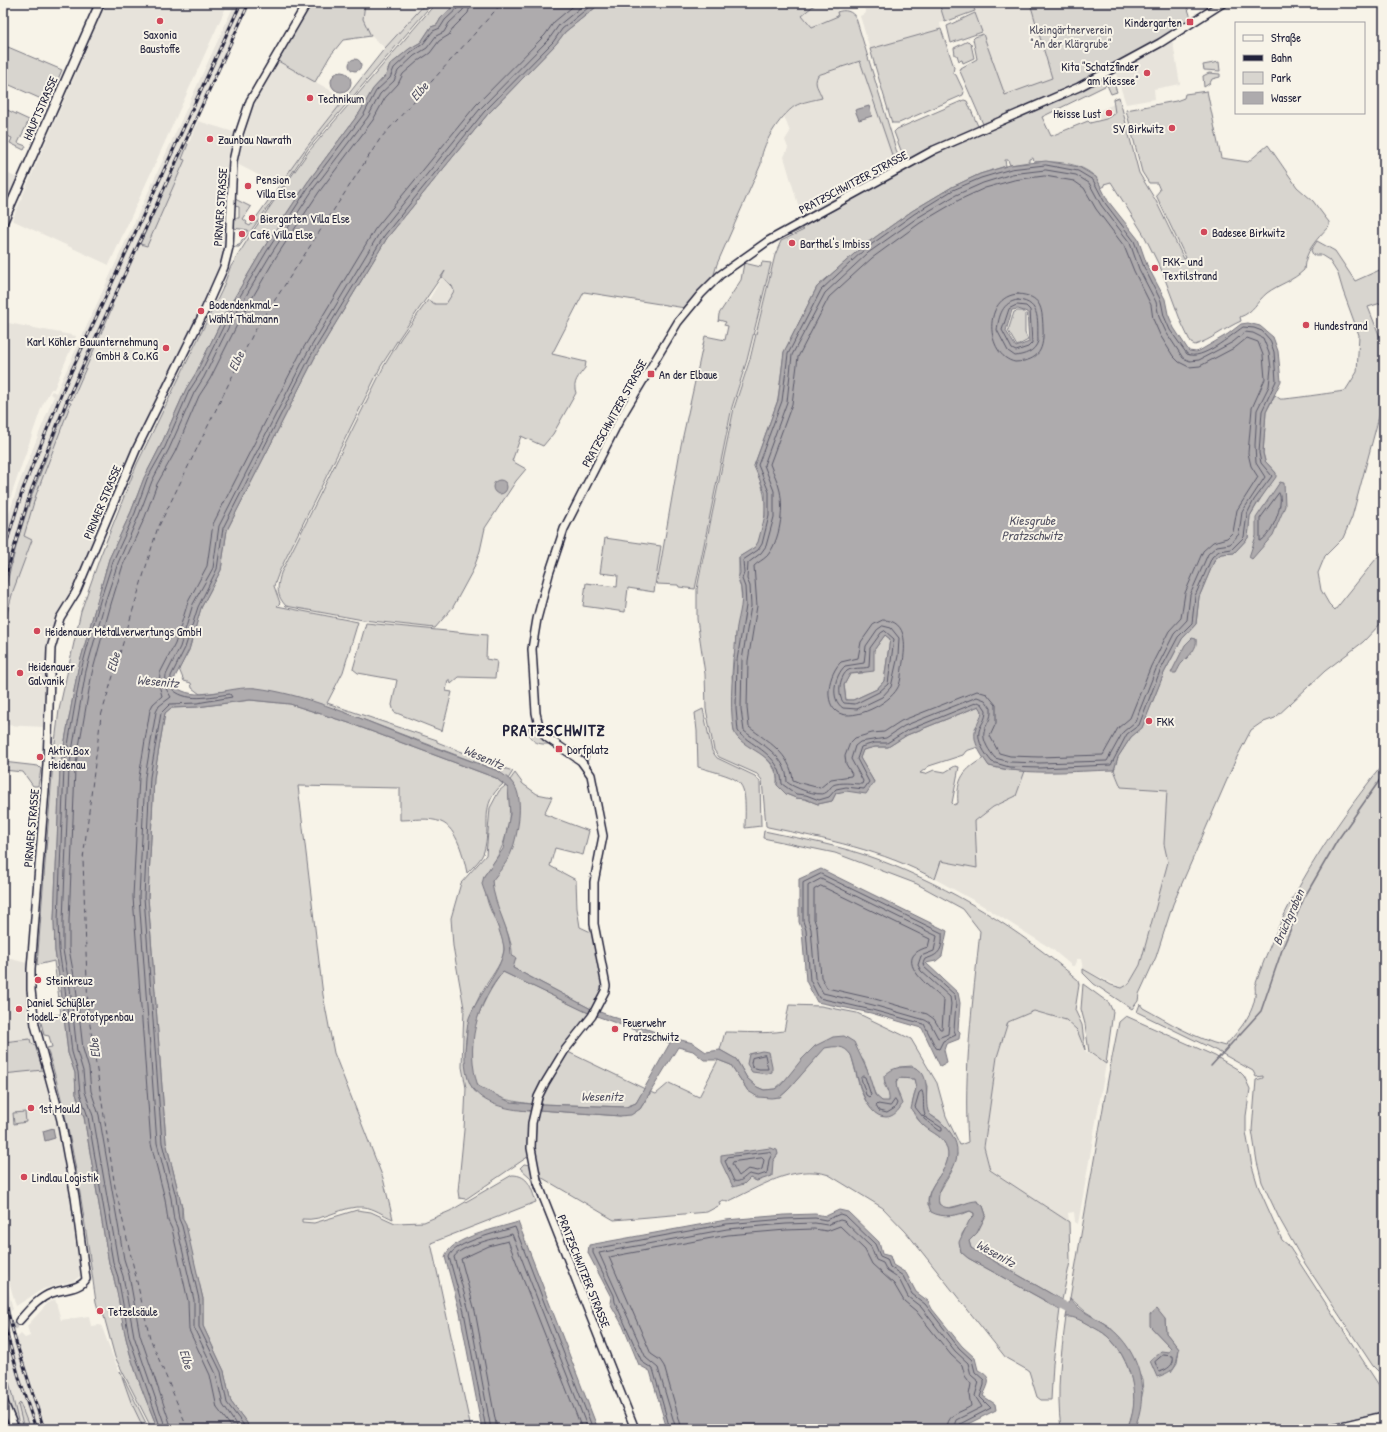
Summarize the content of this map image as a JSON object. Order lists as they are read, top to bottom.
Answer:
{
  "streets": {
    "main road": ["HAUPTSTRASSE"],
    "street": ["PRATZSCHWITZER STRASSE", "PIRNAER STRASSE"]
  },
  "districts": ["PRATZSCHWITZ"],
  "water": [
    "Elbe",
    "Kiesgrube Pratzschwitz",
    "Wesenitz",
    "Brüchgraben"
  ],
  "parks": ["Kleingärtnerverein \"An der Klärgrube\""],
  "places": {
    "other": [
      "Saxonia Baustoffe",
      "Kita \"Schatzfinder am Kiessee\"",
      "Technikum",
      "Heisse Lust",
      "SV Birkwitz",
      "Zaunbau Nawrath",
      "Pension Villa Else",
      "Biergarten Villa Else",
      "Badesee Birkwitz",
      "Café Villa Else",
      "Barthel's Imbiss",
      "FKK- und Textilstrand",
      "Bodendenkmal - Wählt Thälmann",
      "Hundestrand",
      "Karl Köhler Bauunternehmung GmbH & Co.KG",
      "Heidenauer Metallverwertungs GmbH",
      "Heidenauer Galvanik",
      "FKK",
      "Aktiv.Box Heidenau",
      "Steinkreuz",
      "Daniel Schüßler Modell- & Prototypenbau",
      "Feuerwehr Pratzschwitz",
      "1st Mould",
      "Lindlau Logistik",
      "Tetzelsäule"
    ],
    "transit": ["Kindergarten", "An der Elbaue", "Dorfplatz"]
  },
  "legend": [
    "Straße",
    "Bahn",
    "Park",
    "Wasser"
  ]
}
